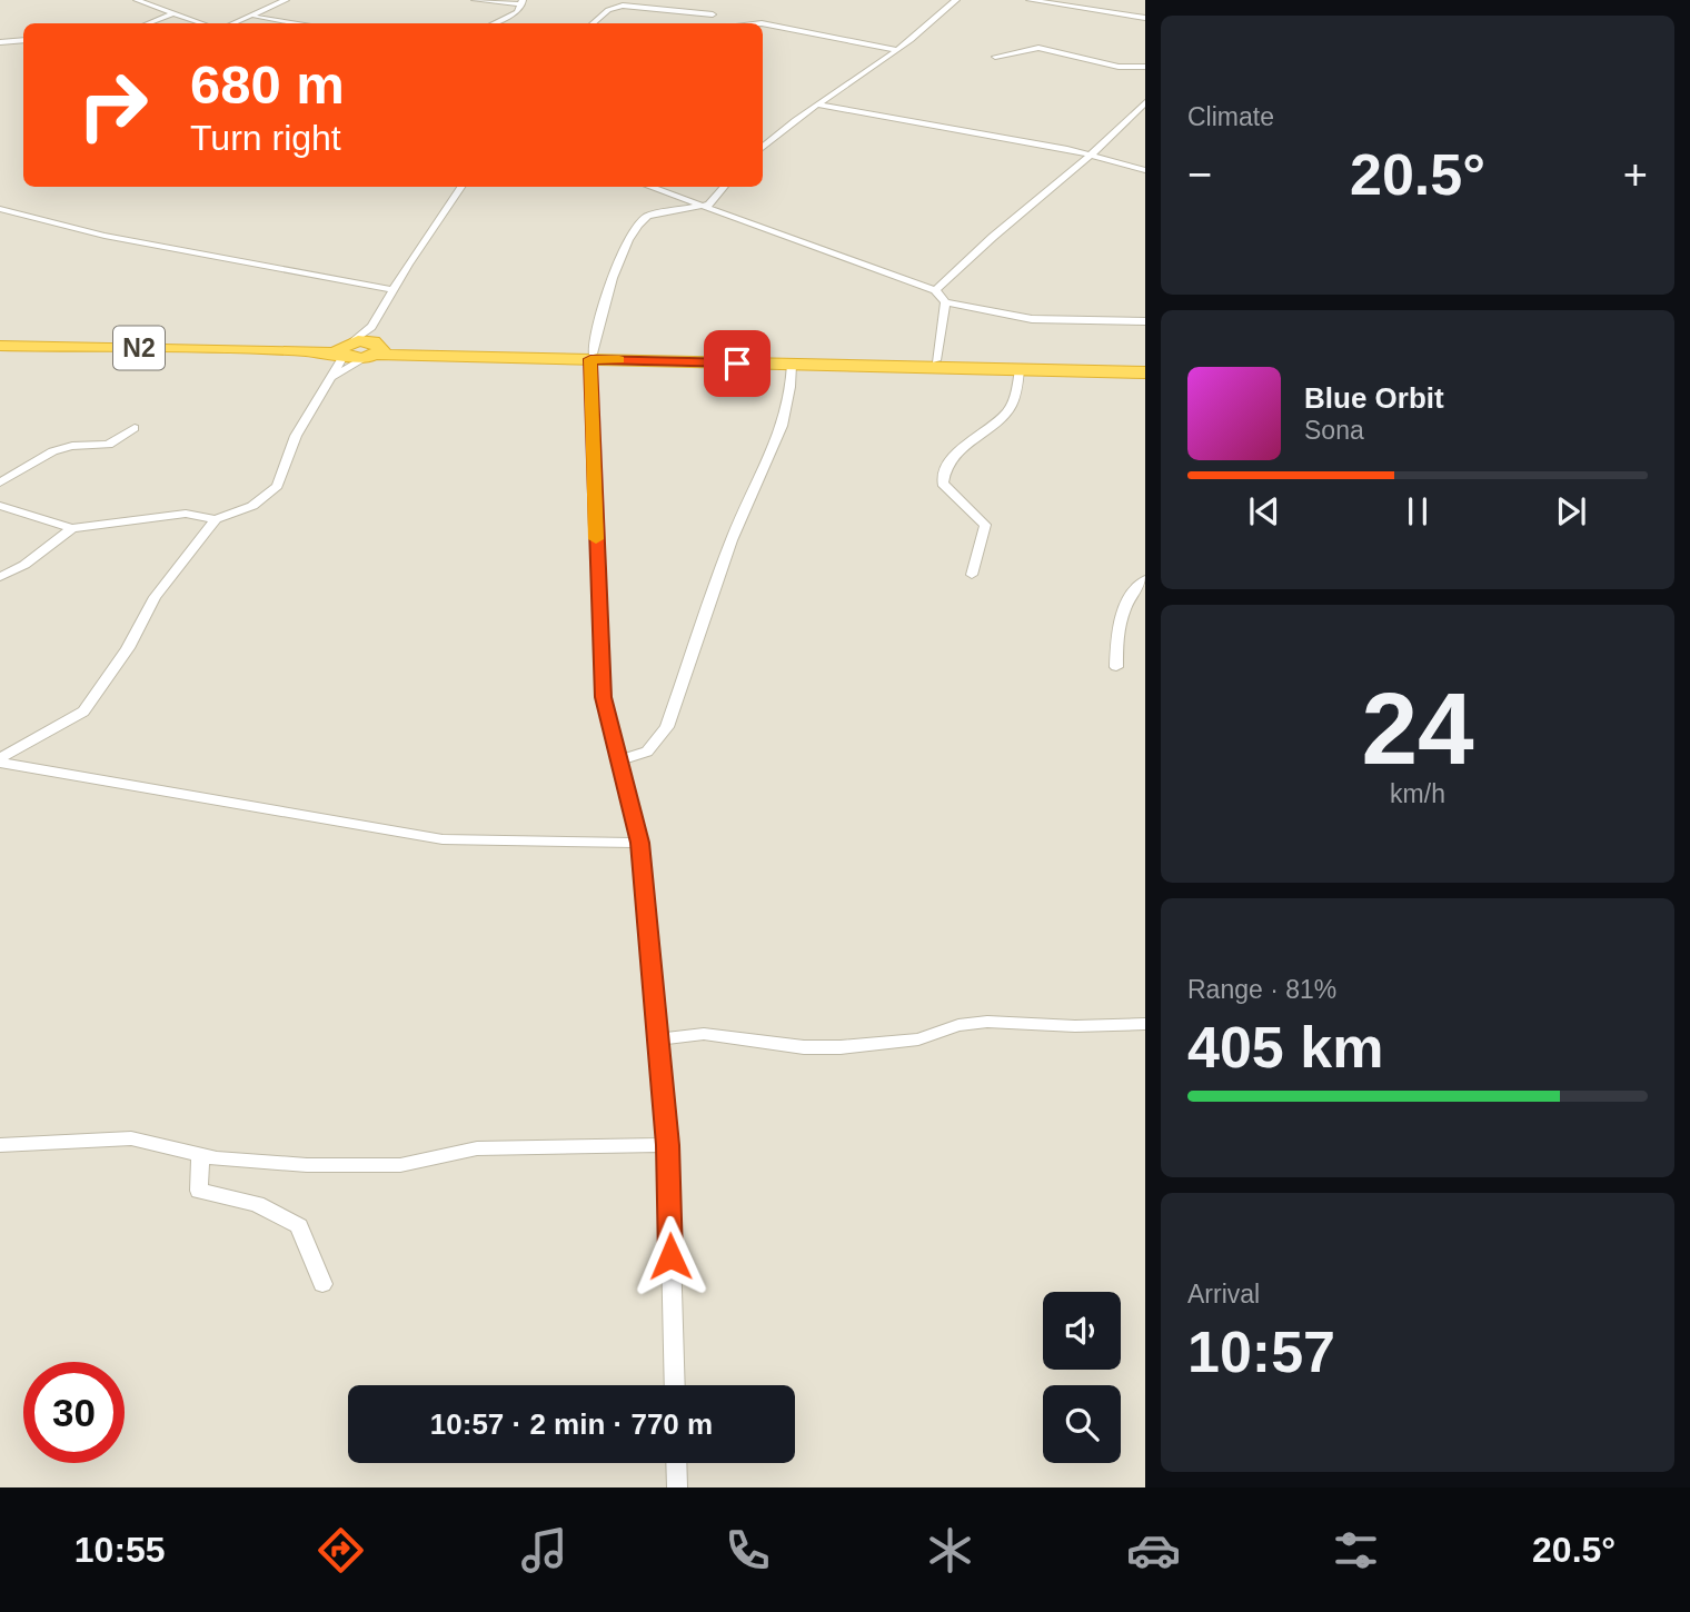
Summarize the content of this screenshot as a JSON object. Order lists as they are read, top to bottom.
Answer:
{
  "streets": {
    "highway": ["N2"]
  },
  "page": {
    "tile": [
      "Climate",
      ["24", "km/h"],
      ["Range · 81%", "405 km"],
      ["Arrival", "10:57"]
    ],
    "turn": ["680 m", "Turn right"],
    "heat": ["−", "20.5°", "+"],
    "song": ["Blue Orbit", "Sona"],
    "limit": "30",
    "trip": "10:57 · 2 min · 770 m",
    "tabs": ["10:55", "20.5°"]
  }
}
